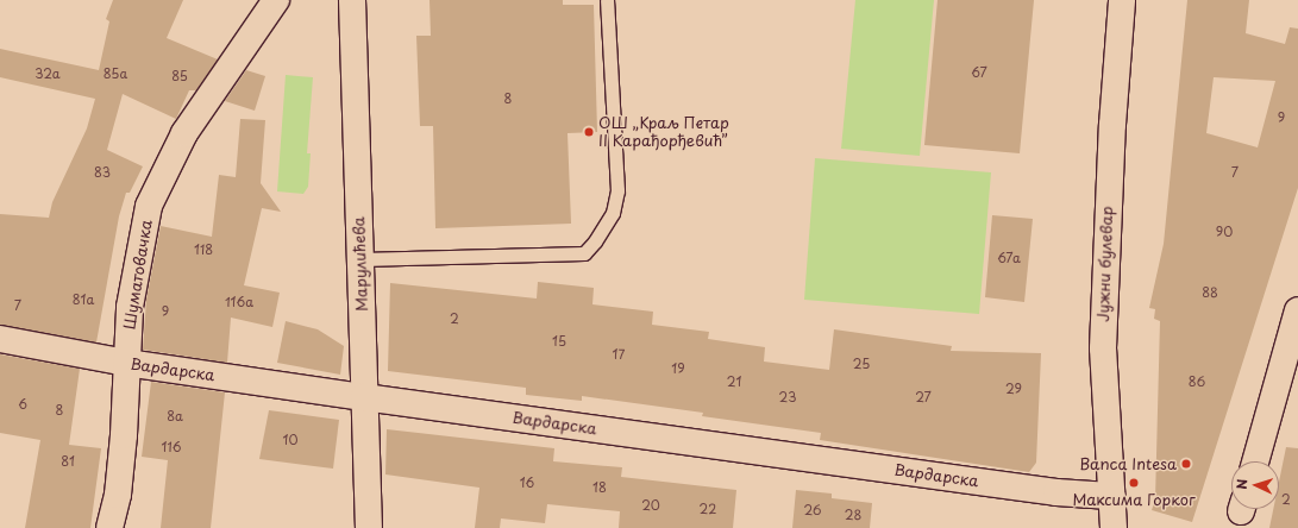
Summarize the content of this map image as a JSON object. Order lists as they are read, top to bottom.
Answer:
{
  "streets": {
    "street": [
      "Марулићева",
      "Јужни булевар",
      "Шуматовачка",
      "Вардарска"
    ]
  },
  "crossings": [
    ["Марулићева", "Вардарска"],
    ["Јужни булевар", "Вардарска"],
    ["Шуматовачка", "Вардарска"]
  ],
  "places": ["ОШ „Краљ Петар II Карађорђевић”", "Banca Intesa", "Максима Горког"],
  "house_numbers": [
    "67",
    "32a",
    "85a",
    "85",
    "8",
    "9",
    "83",
    "7",
    "90",
    "118",
    "67a",
    "88",
    "81a",
    "116a",
    "7",
    "9",
    "2",
    "15",
    "17",
    "25",
    "19",
    "21",
    "86",
    "29",
    "23",
    "27",
    "6",
    "8",
    "8a",
    "10",
    "116",
    "81",
    "16",
    "18",
    "2",
    "20",
    "22",
    "26",
    "28"
  ],
  "north": "left"
}
